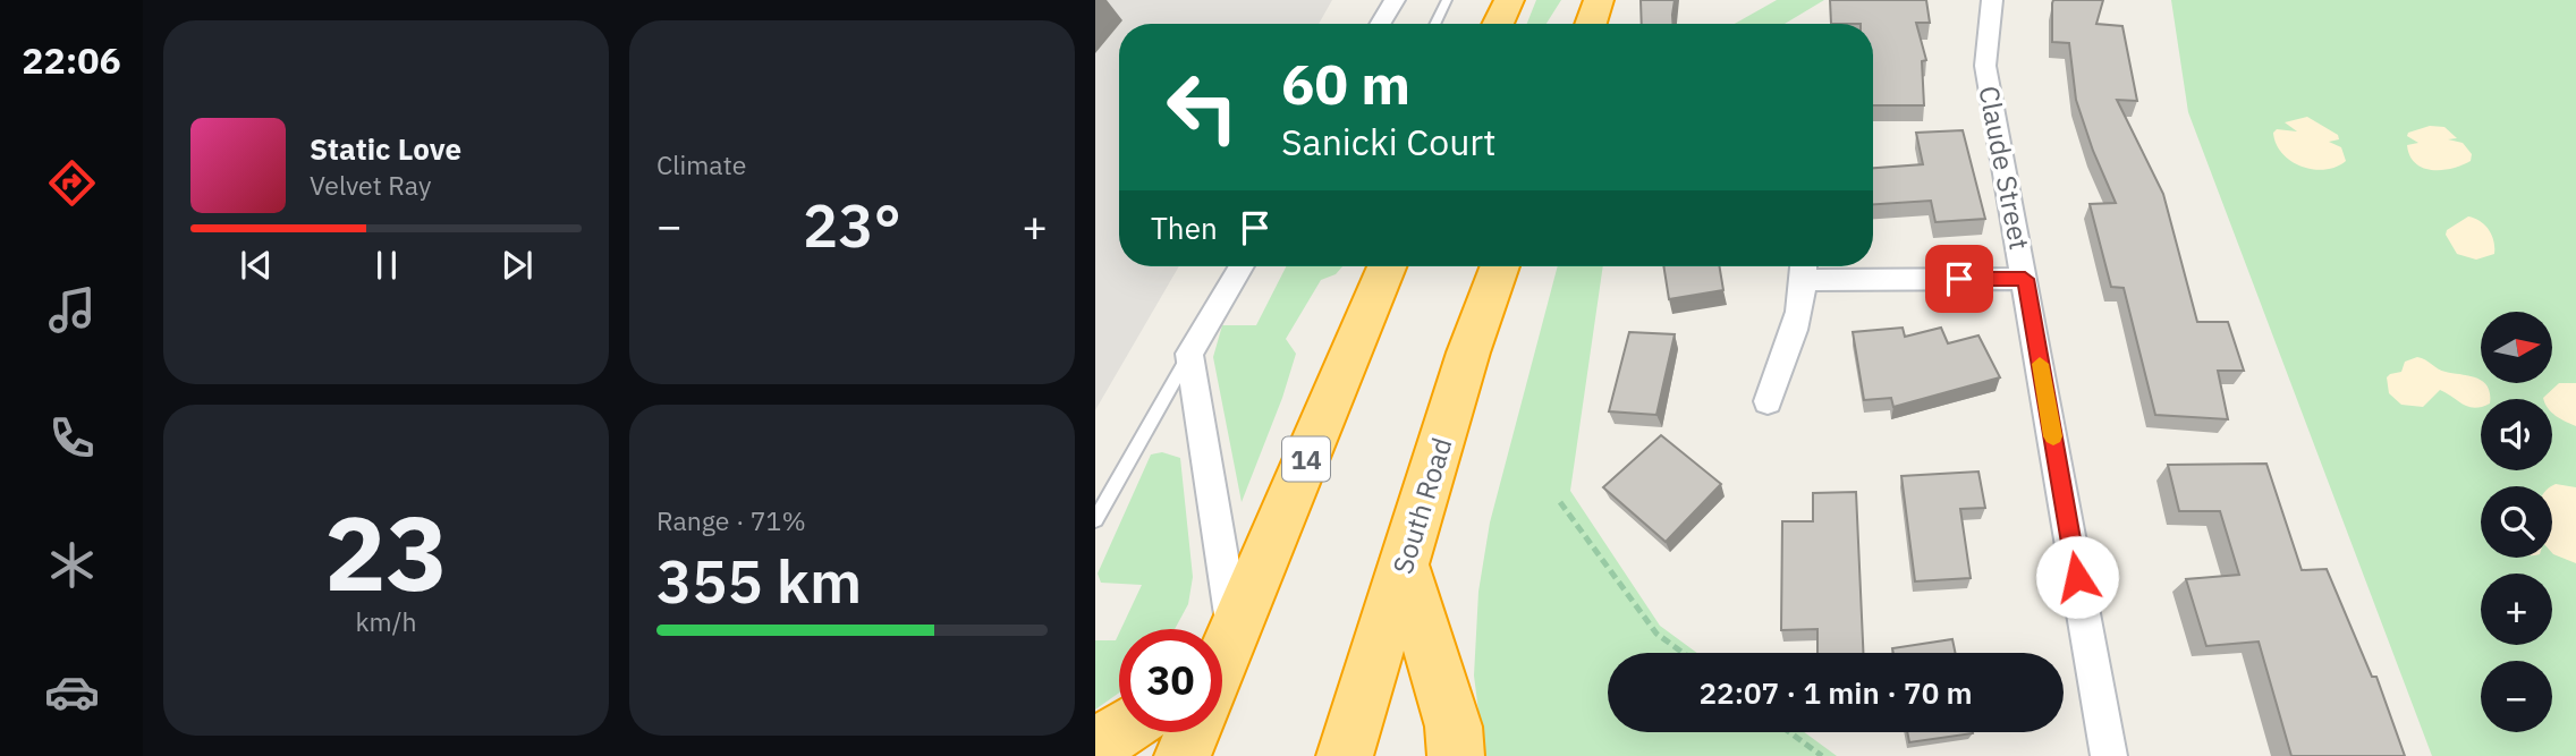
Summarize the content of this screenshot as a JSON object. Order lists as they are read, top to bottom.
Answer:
{
  "streets": {
    "highway": ["14", "South Road"],
    "street": ["Claude Street"]
  },
  "north": "right",
  "page": {
    "tabs": "22:06",
    "tile": [
      "Climate",
      ["23", "km/h"],
      ["Range · 71%", "355 km"]
    ],
    "turn": ["60 m", "Sanicki Court"],
    "song": ["Static Love", "Velvet Ray"],
    "then": "Then",
    "heat": ["−", "23°", "+"],
    "map_buttons": ["+", "−"],
    "limit": "30",
    "trip": "22:07 · 1 min · 70 m"
  }
}
